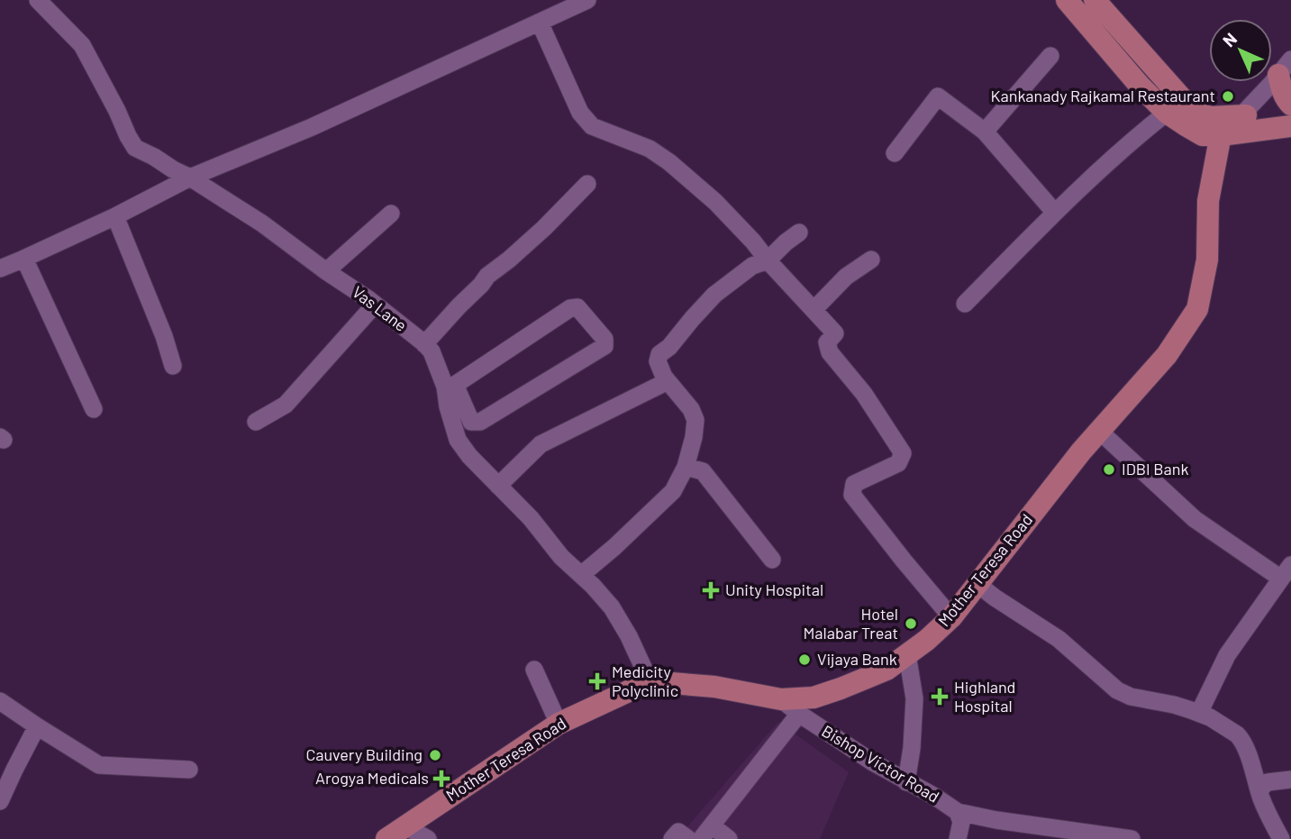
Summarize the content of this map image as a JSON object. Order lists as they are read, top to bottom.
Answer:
{
  "streets": {
    "main road": ["Mother Teresa Road"],
    "street": ["Vas Lane", "Bishop Victor Road"]
  },
  "crossings": [
    ["Vas Lane", "Mother Teresa Road"],
    ["Mother Teresa Road", "Bishop Victor Road"]
  ],
  "places": {
    "other": [
      "Kankanady Rajkamal Restaurant",
      "IDBI Bank",
      "Hotel Malabar Treat",
      "Vijaya Bank",
      "Cauvery Building"
    ],
    "health": [
      "Unity Hospital",
      "Medicity Polyclinic",
      "Highland Hospital",
      "Arogya Medicals"
    ]
  },
  "north": "top left"
}
